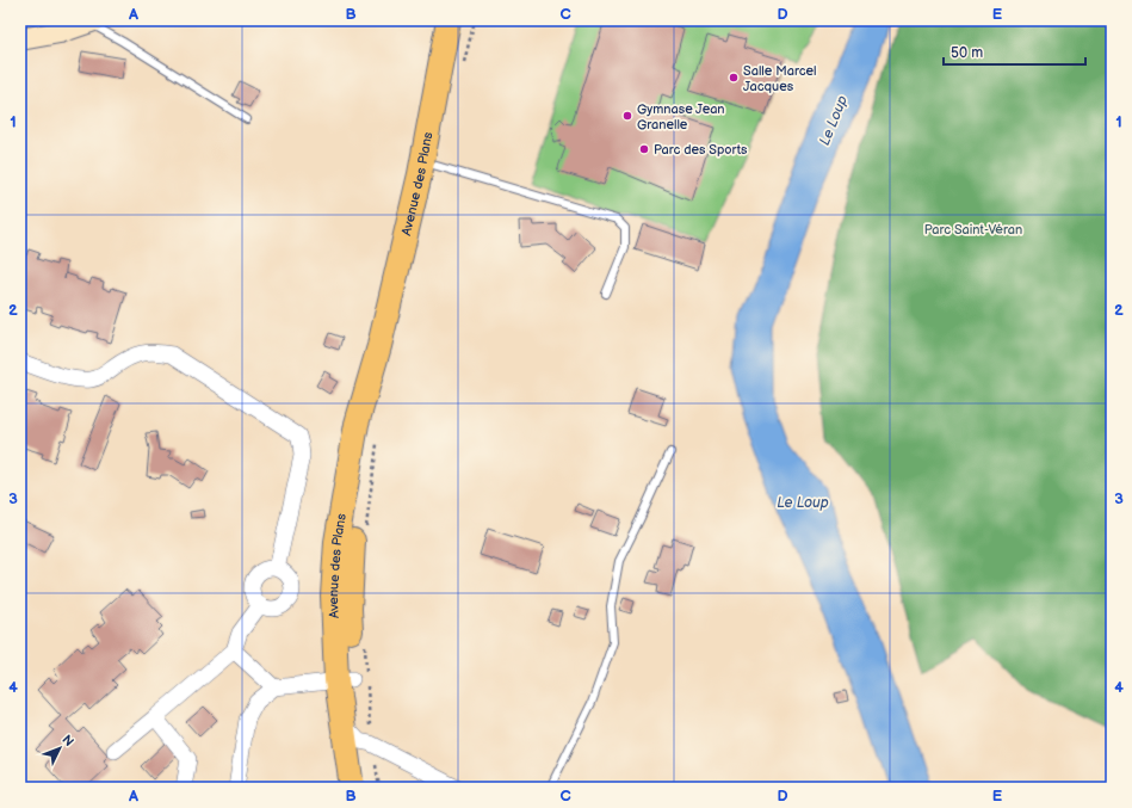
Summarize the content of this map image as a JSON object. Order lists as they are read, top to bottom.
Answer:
{
  "streets": {
    "main road": ["Avenue des Plans"]
  },
  "water": ["Le Loup"],
  "parks": ["Parc Saint-Véran"],
  "places": ["Salle Marcel Jacques", "Gymnase Jean Granelle", "Parc des Sports"],
  "scale_bar": "50 m",
  "north": "top right",
  "grid": {
    "columns": [
      "A",
      "B",
      "C",
      "D",
      "E"
    ],
    "rows": [
      "1",
      "2",
      "3",
      "4"
    ]
  }
}
